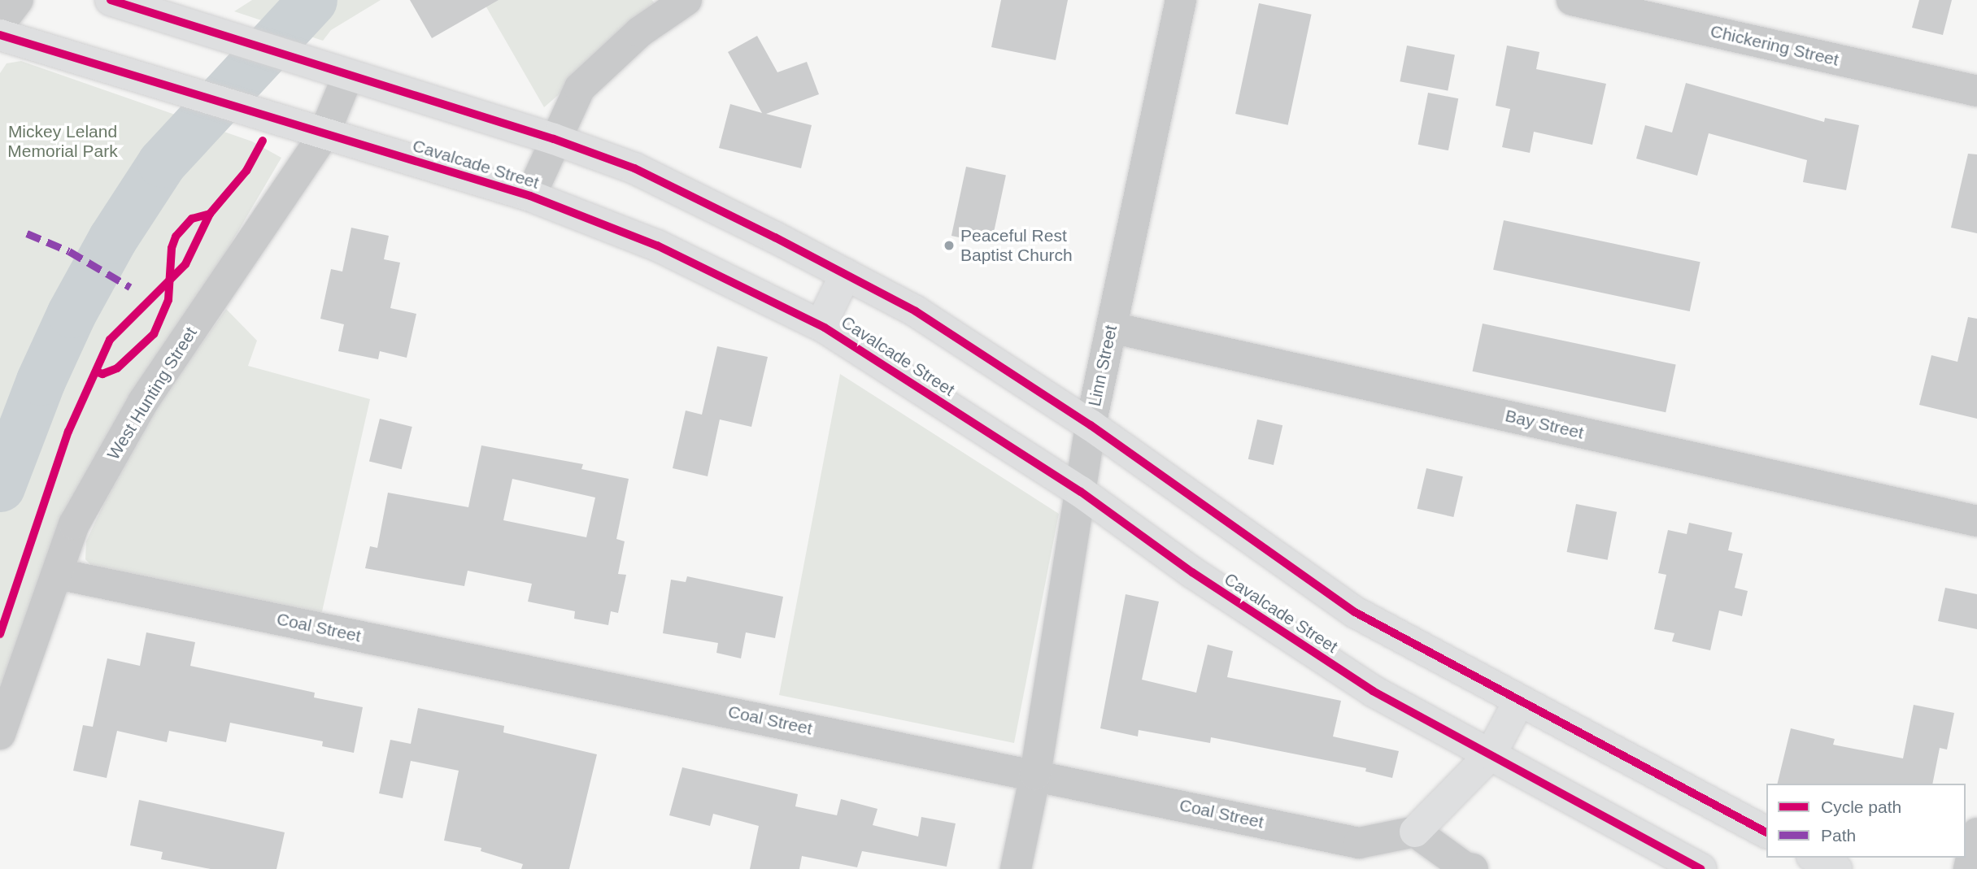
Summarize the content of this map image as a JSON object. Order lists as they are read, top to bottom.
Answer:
{
  "streets": {
    "main road": ["Cavalcade Street"],
    "street": [
      "Chickering Street",
      "Linn Street",
      "West Hunting Street",
      "Bay Street",
      "Coal Street"
    ]
  },
  "crossings": [
    ["Cavalcade Street", "Linn Street"],
    ["Cavalcade Street", "West Hunting Street"],
    ["Linn Street", "Bay Street"],
    ["Linn Street", "Coal Street"],
    ["West Hunting Street", "Coal Street"]
  ],
  "parks": ["Mickey Leland Memorial Park"],
  "places": ["Peaceful Rest Baptist Church"],
  "legend": ["Cycle path", "Path"]
}
